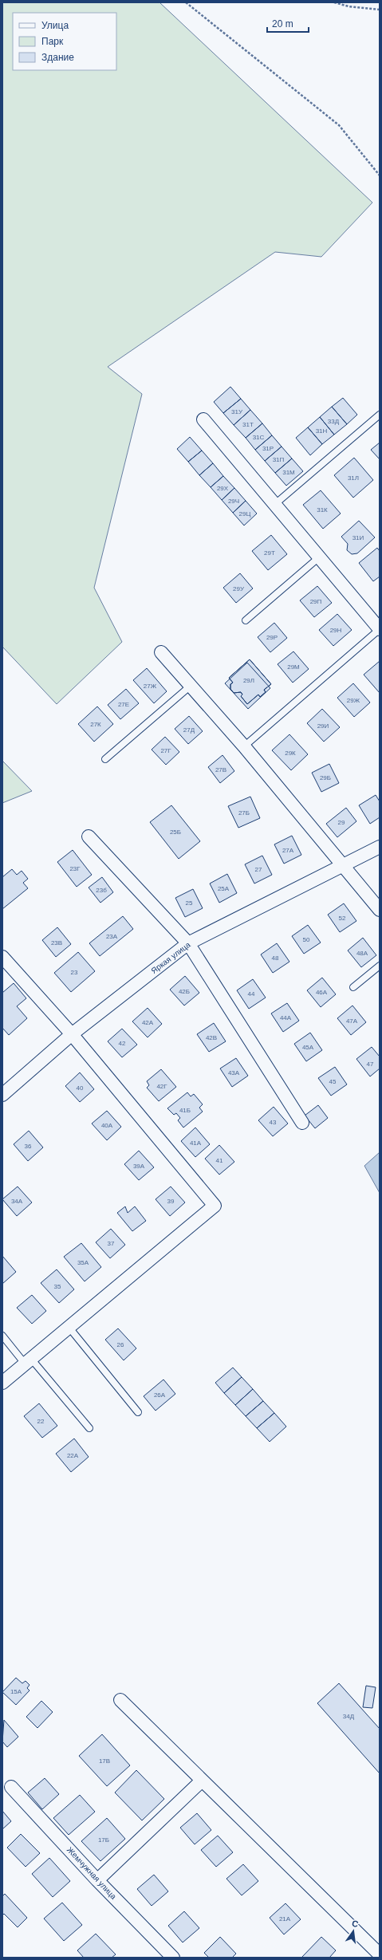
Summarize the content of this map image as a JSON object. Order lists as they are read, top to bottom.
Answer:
{
  "streets": {
    "street": ["Яркая улица", "Жемчужная улица"]
  },
  "house_numbers": [
    "31У",
    "33Д",
    "31Т",
    "31Н",
    "31С",
    "31Р",
    "31П",
    "31М",
    "31Л",
    "29Х",
    "29Ч",
    "31К",
    "29Ц",
    "31И",
    "29Т",
    "29У",
    "29П",
    "29Н",
    "29Р",
    "29М",
    "29Л",
    "27Ж",
    "29Ж",
    "27Е",
    "27К",
    "29И",
    "27Д",
    "27Г",
    "29К",
    "27В",
    "29Б",
    "27Б",
    "29",
    "25Б",
    "27А",
    "23Г",
    "27",
    "25А",
    "23б",
    "25",
    "52",
    "23А",
    "50",
    "23В",
    "48А",
    "48",
    "23",
    "42Б",
    "46А",
    "44",
    "44А",
    "47А",
    "42А",
    "42В",
    "42",
    "45А",
    "47",
    "43А",
    "45",
    "42Г",
    "40",
    "41Б",
    "43",
    "40А",
    "41А",
    "36",
    "41",
    "39А",
    "34А",
    "39",
    "37",
    "35А",
    "35",
    "26",
    "26А",
    "22",
    "22А",
    "15А",
    "34Д",
    "17В",
    "17Б",
    "21А"
  ],
  "legend": ["Улица", "Парк", "Здание"],
  "scale_bar": "20 m",
  "north": "top"
}
